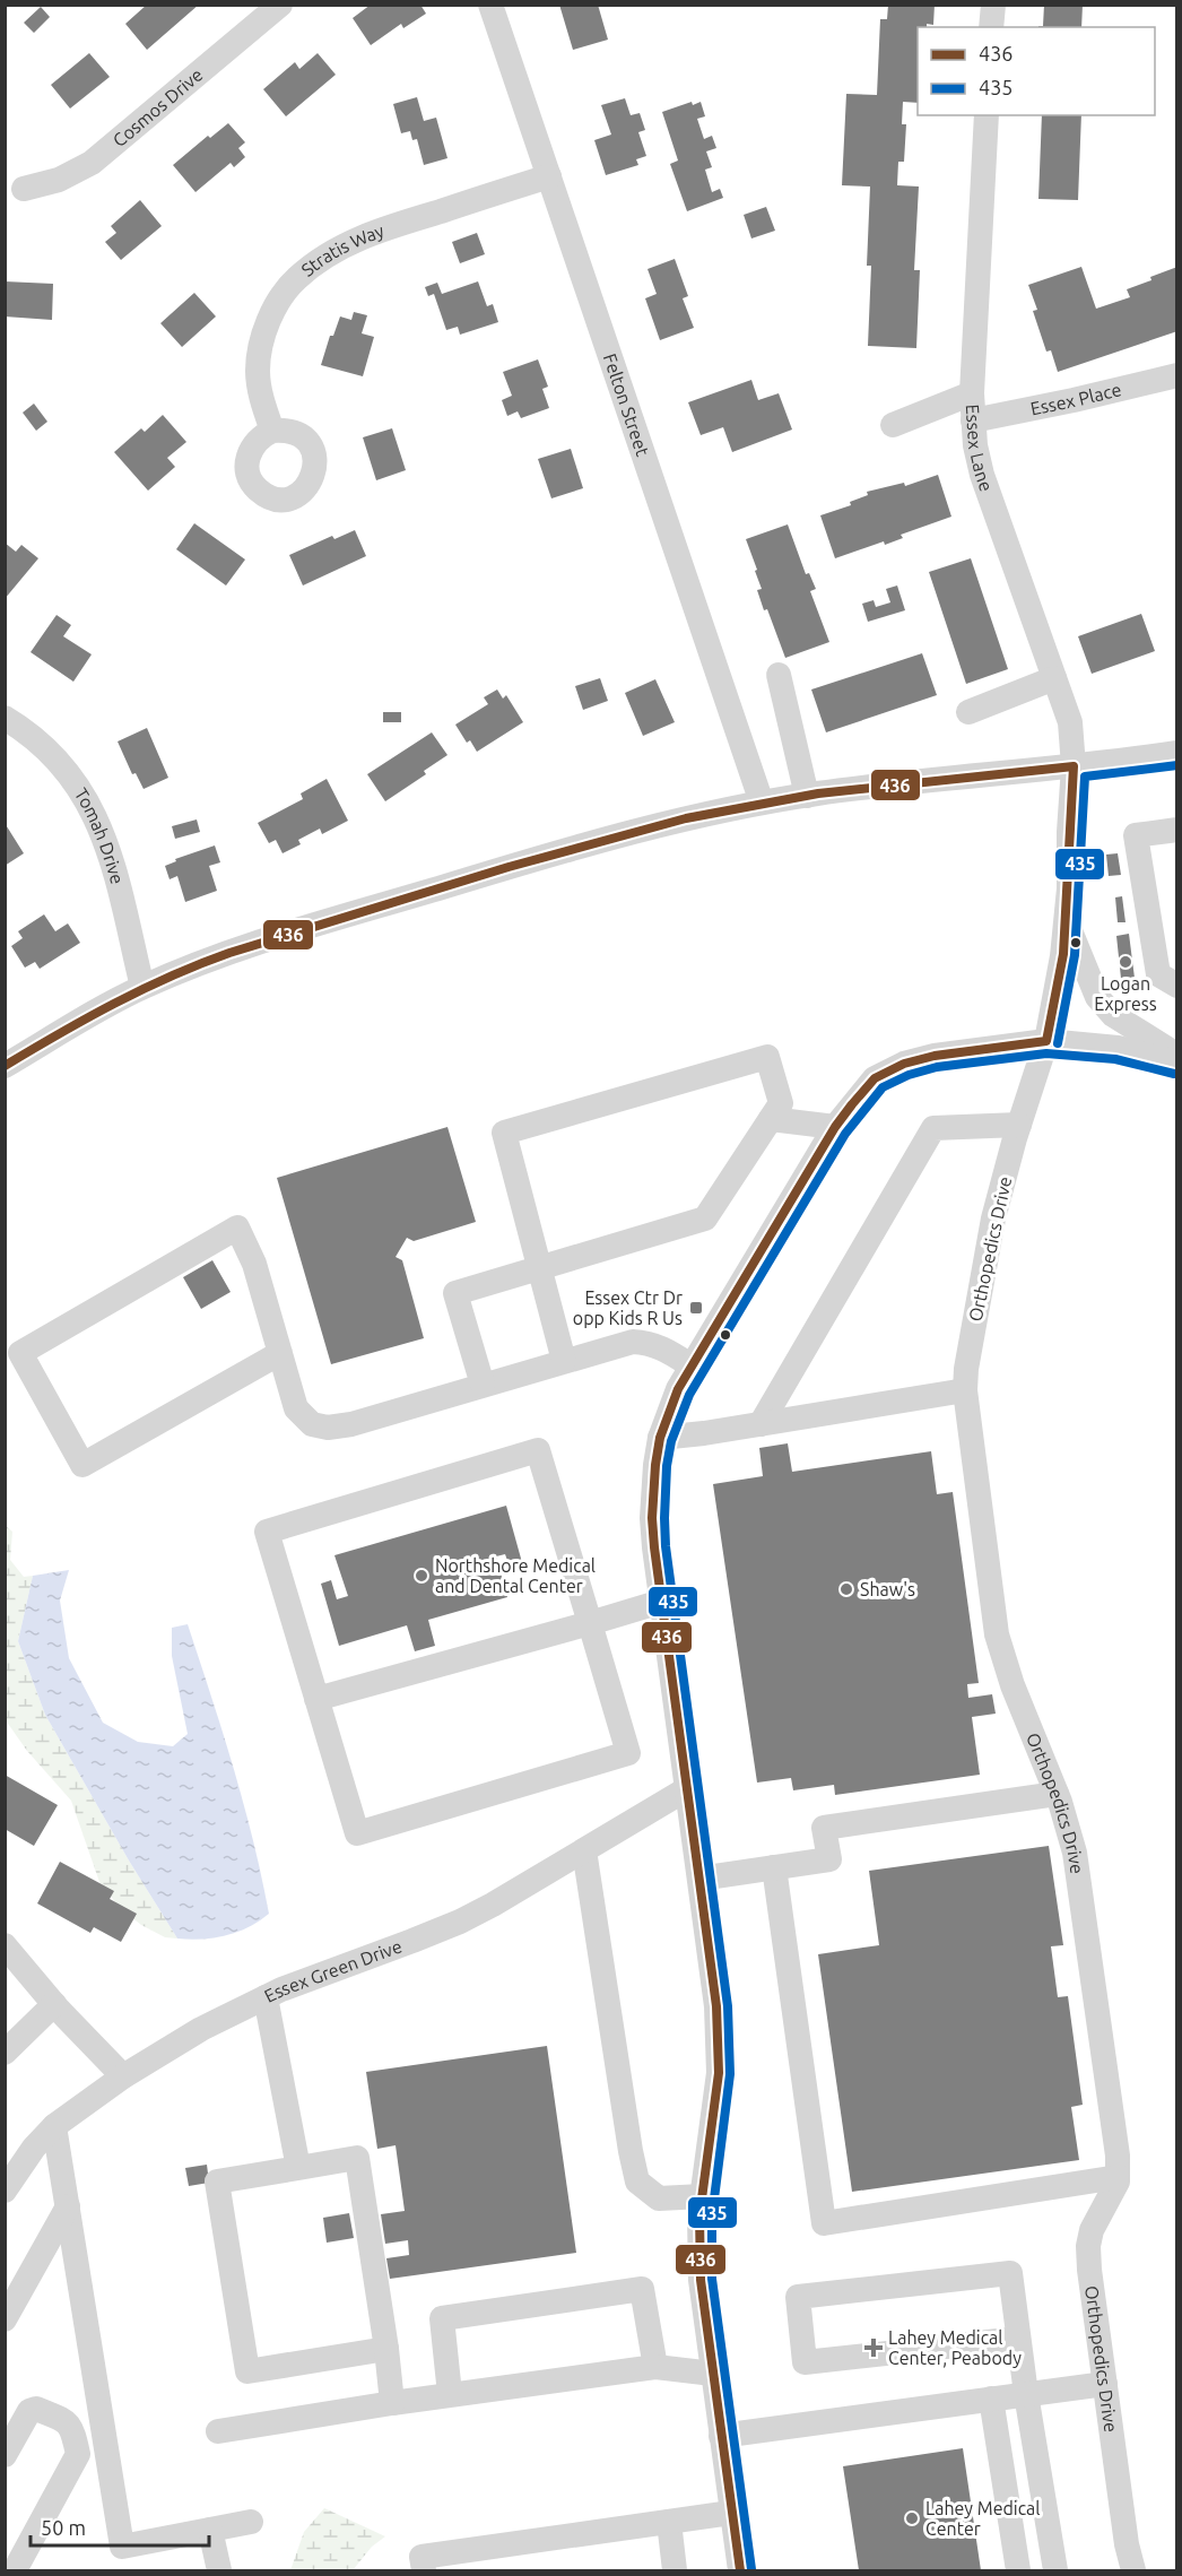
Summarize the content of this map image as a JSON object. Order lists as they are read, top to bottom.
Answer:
{
  "streets": {
    "street": [
      "Cosmos Drive",
      "Stratis Way",
      "Essex Place",
      "Felton Street",
      "Essex Lane",
      "Tomah Drive",
      "Orthopedics Drive",
      "Essex Green Drive"
    ]
  },
  "crossings": [
    ["Stratis Way", "Felton Street"],
    ["Essex Place", "Essex Lane"],
    ["Essex Lane", "Orthopedics Drive"]
  ],
  "places": {
    "other": [
      "Logan Express",
      "Northshore Medical and Dental Center",
      "Shaw's",
      "Lahey Medical Center"
    ],
    "transit": ["Essex Ctr Dr opp Kids R Us"],
    "health": ["Lahey Medical Center, Peabody"]
  },
  "lines": ["transit line 435", "transit line 436"],
  "legend": ["436", "435"],
  "scale_bar": "50 m"
}
